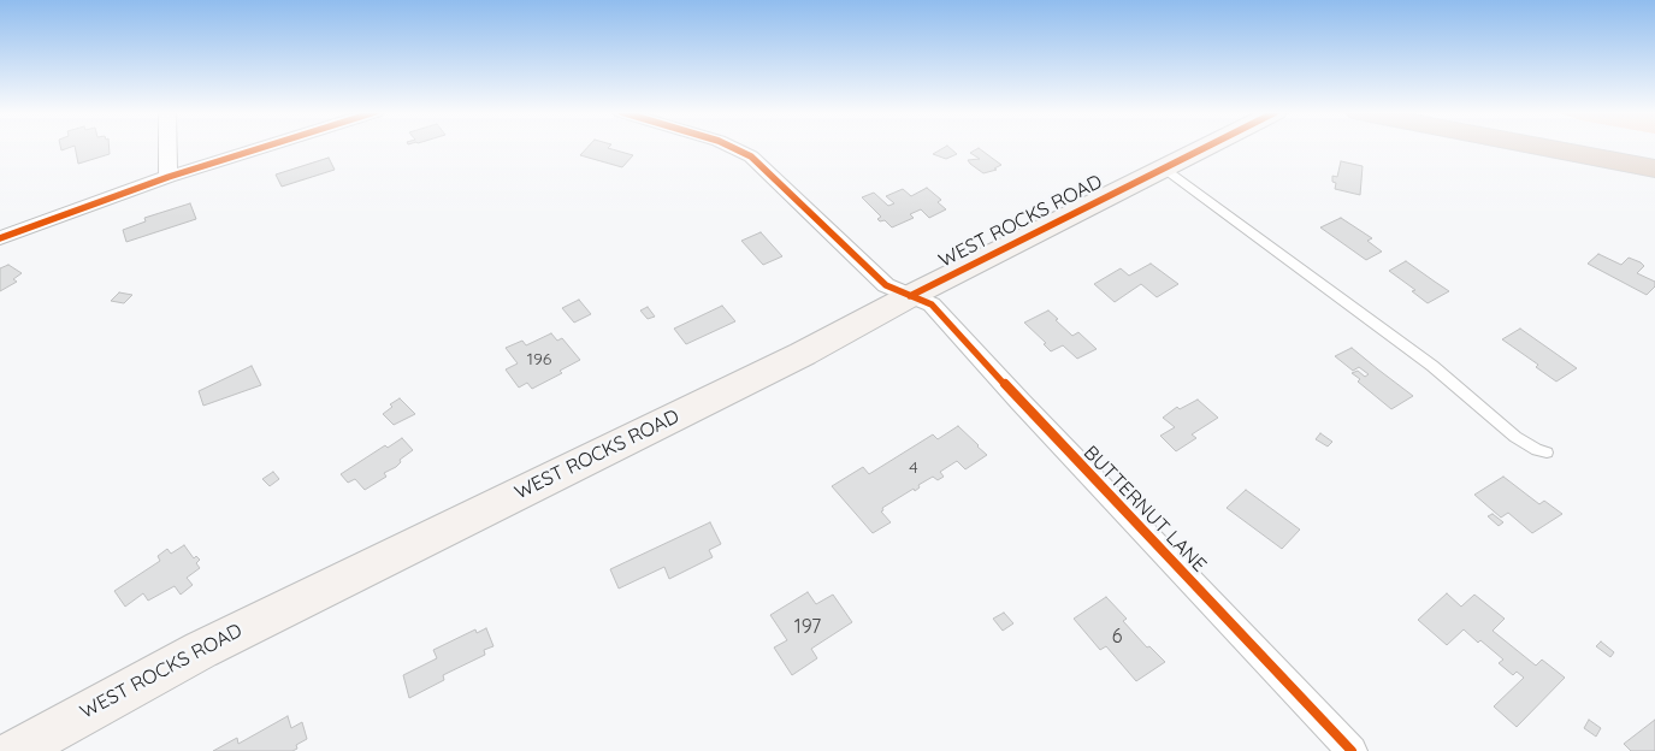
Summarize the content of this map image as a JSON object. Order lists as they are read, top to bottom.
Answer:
{
  "streets": {
    "main road": ["WEST ROCKS ROAD"],
    "street": ["BUTTERNUT LANE"]
  },
  "crossings": [
    ["WEST ROCKS ROAD", "BUTTERNUT LANE"]
  ],
  "house_numbers": [
    "196",
    "4",
    "197",
    "6"
  ]
}
